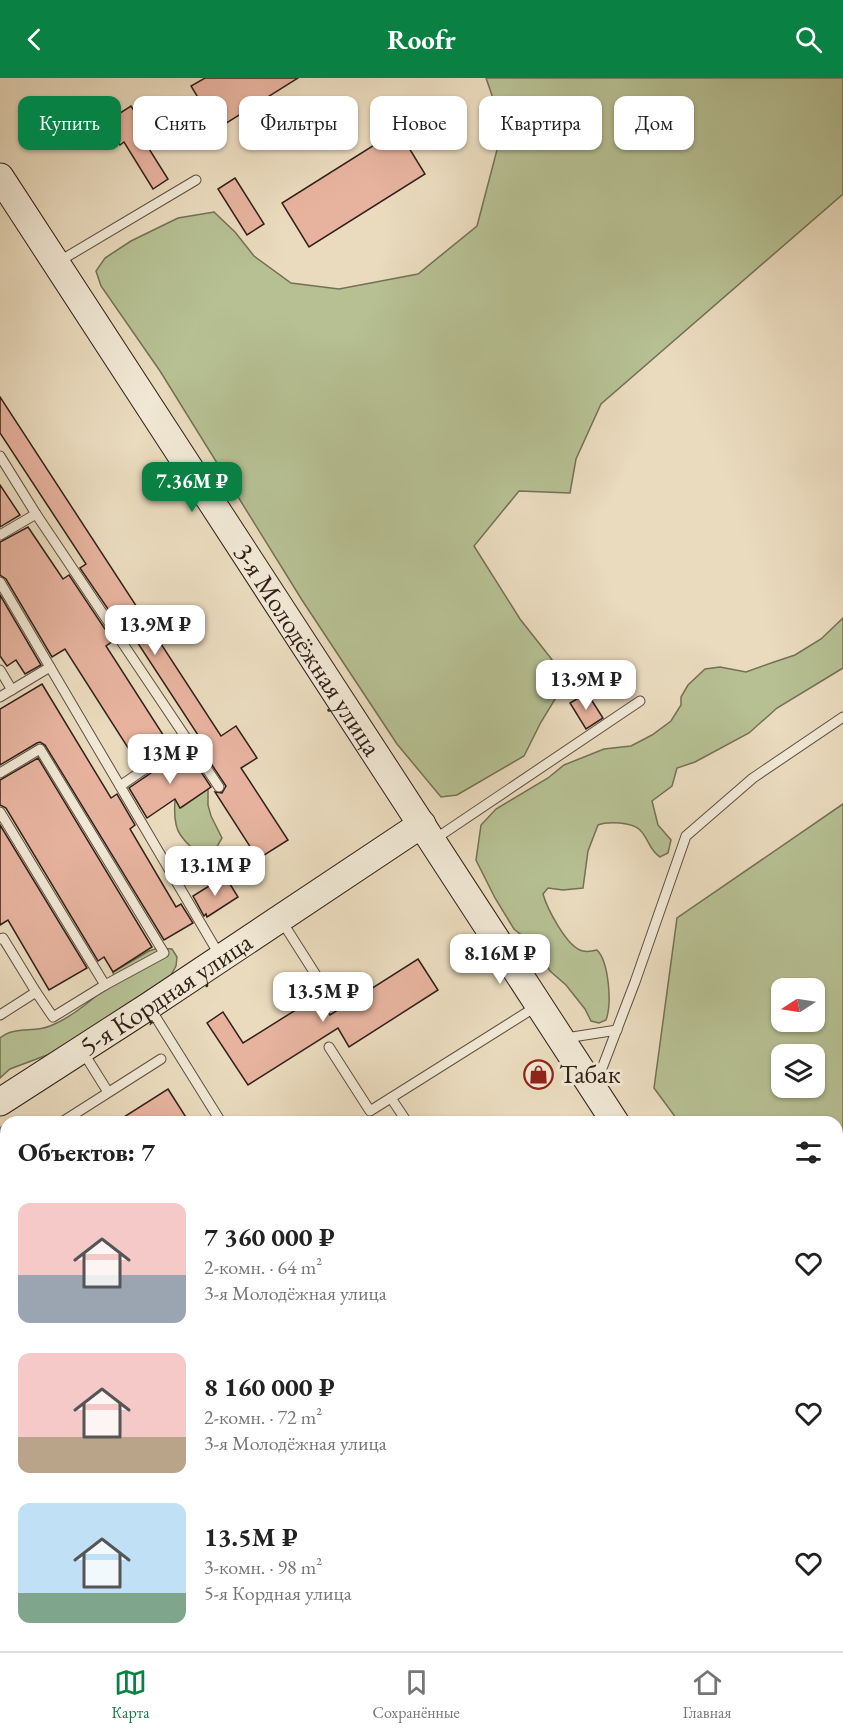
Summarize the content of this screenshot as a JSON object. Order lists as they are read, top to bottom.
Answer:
{
  "streets": {
    "main road": ["3-я Молодёжная улица", "5-я Кордная улица"]
  },
  "crossings": [
    ["3-я Молодёжная улица", "5-я Кордная улица"]
  ],
  "places": {
    "shop": ["Табак"]
  },
  "north": "left",
  "page": {
    "header": "Roofr",
    "chip": [
      "Купить",
      "Снять",
      "Фильтры",
      "Новое",
      "Квартира",
      "Дом"
    ],
    "price": [
      "7.36M ₽",
      "13.9M ₽",
      "13.9M ₽",
      "13M ₽",
      "13.1M ₽",
      "8.16M ₽",
      "13.5M ₽"
    ],
    "heading": "Объектов: 7",
    "list": [
      {
        "name": "7 360 000 ₽",
        "note": "2-комн. · 64 m² · 3-я Молодёжная улица"
      },
      {
        "name": "8 160 000 ₽",
        "note": "2-комн. · 72 m² · 3-я Молодёжная улица"
      },
      {
        "name": "13.5M ₽",
        "note": "3-комн. · 98 m² · 5-я Кордная улица"
      }
    ],
    "tabs": ["Карта", "Сохранённые", "Главная"]
  }
}
